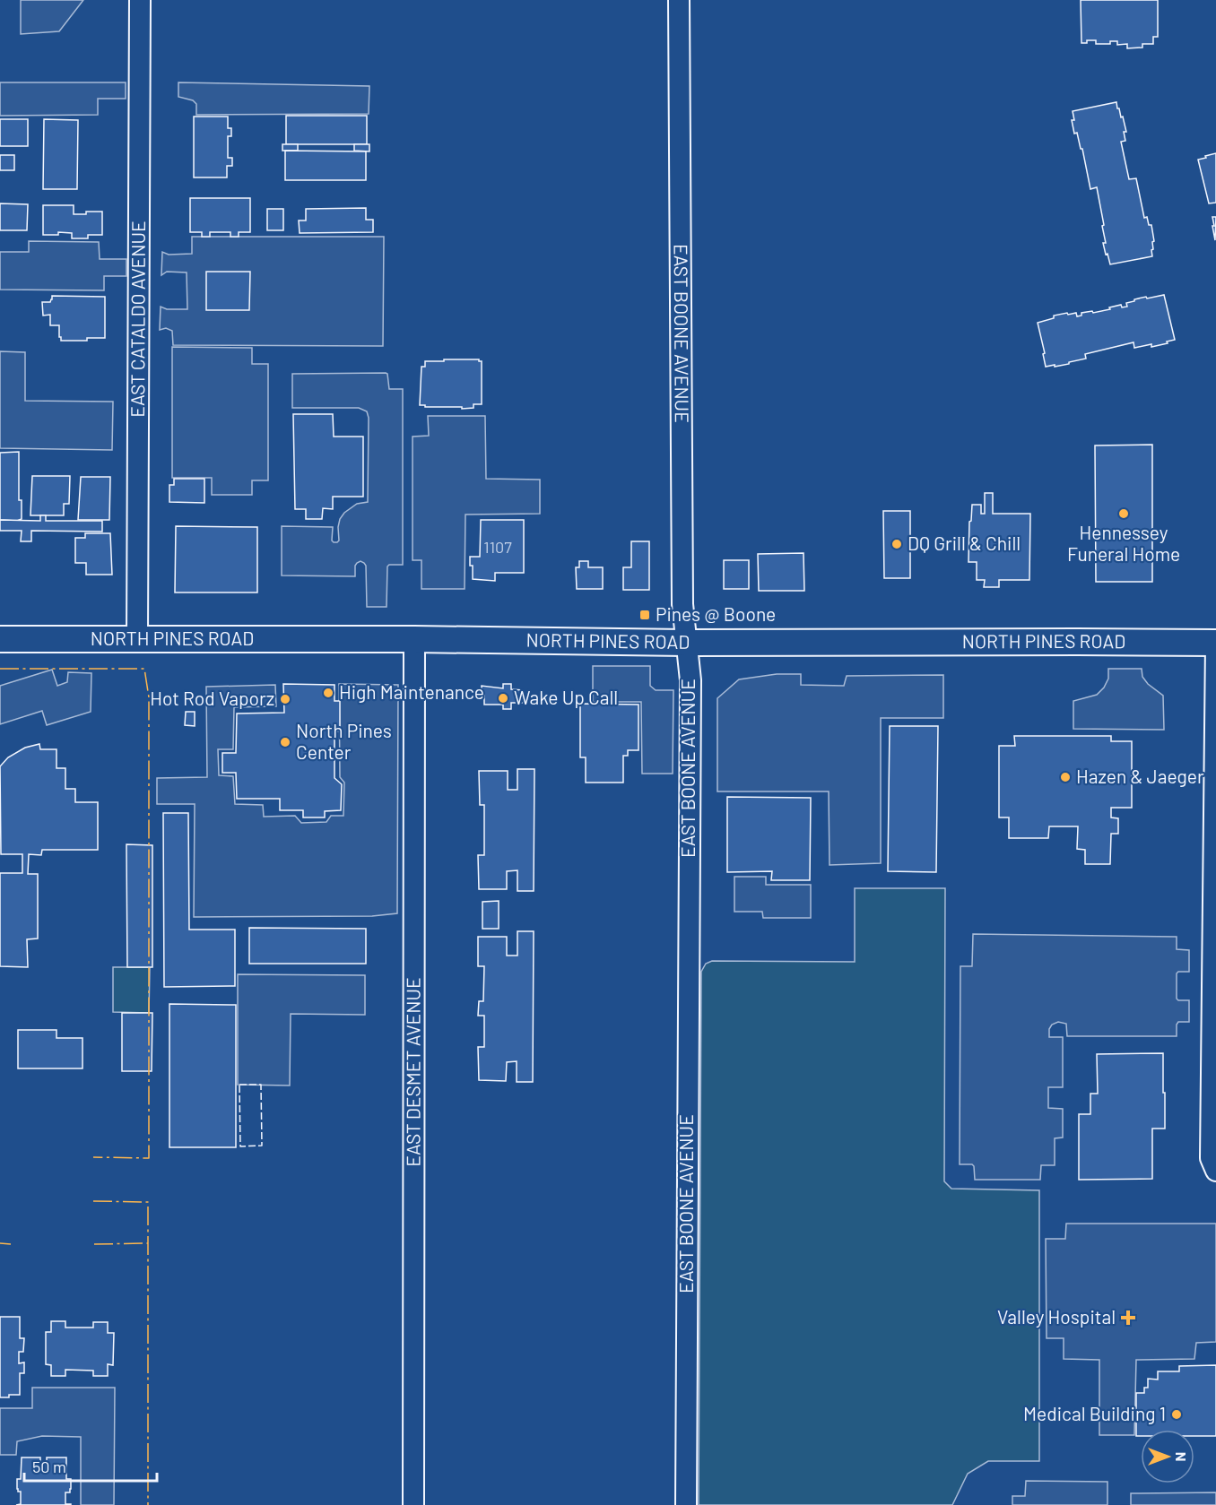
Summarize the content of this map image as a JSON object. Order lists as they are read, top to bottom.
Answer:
{
  "streets": {
    "main road": ["NORTH PINES ROAD"],
    "street": ["EAST CATALDO AVENUE", "EAST BOONE AVENUE", "EAST DESMET AVENUE"]
  },
  "crossings": [
    ["EAST CATALDO AVENUE", "NORTH PINES ROAD"],
    ["EAST BOONE AVENUE", "NORTH PINES ROAD"],
    ["NORTH PINES ROAD", "EAST DESMET AVENUE"]
  ],
  "places": {
    "other": [
      "Hennessey Funeral Home",
      "DQ Grill & Chill",
      "High Maintenance",
      "Wake Up Call",
      "Hot Rod Vaporz",
      "North Pines Center",
      "Hazen & Jaeger",
      "Medical Building 1"
    ],
    "transit": ["Pines @ Boone"],
    "health": ["Valley Hospital"]
  },
  "house_numbers": ["1107"],
  "scale_bar": "50 m",
  "north": "right"
}
